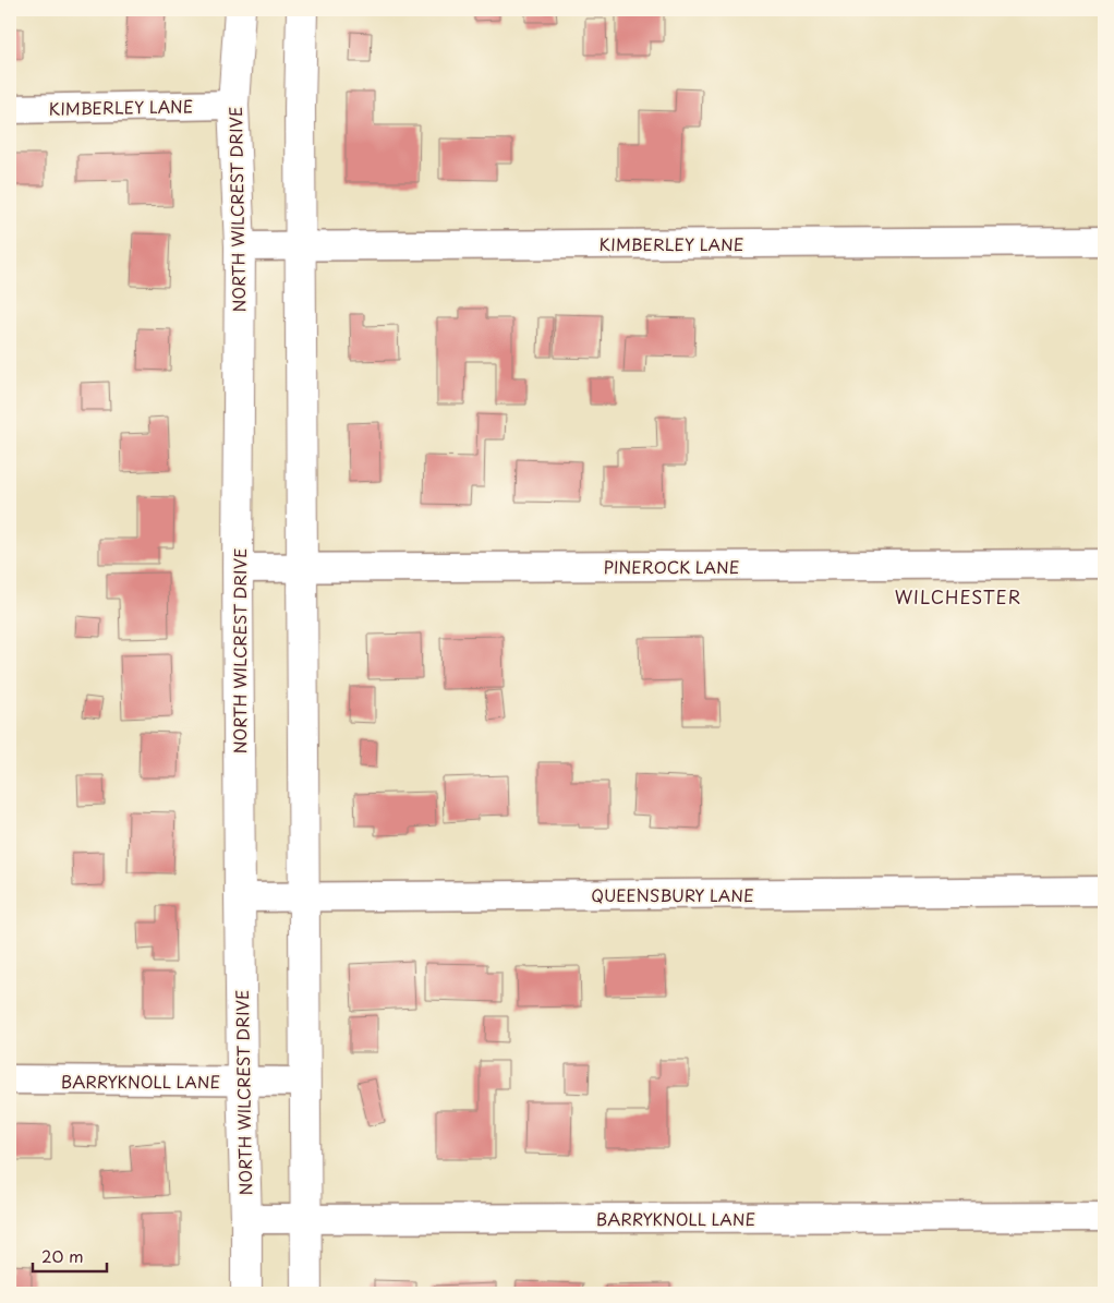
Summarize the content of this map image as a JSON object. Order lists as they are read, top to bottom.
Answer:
{
  "streets": {
    "main road": ["NORTH WILCREST DRIVE"],
    "street": [
      "KIMBERLEY LANE",
      "PINEROCK LANE",
      "QUEENSBURY LANE",
      "BARRYKNOLL LANE"
    ]
  },
  "crossings": [
    ["KIMBERLEY LANE", "NORTH WILCREST DRIVE"],
    ["NORTH WILCREST DRIVE", "PINEROCK LANE"],
    ["NORTH WILCREST DRIVE", "QUEENSBURY LANE"],
    ["NORTH WILCREST DRIVE", "BARRYKNOLL LANE"]
  ],
  "districts": ["WILCHESTER"],
  "scale_bar": "20 m"
}
